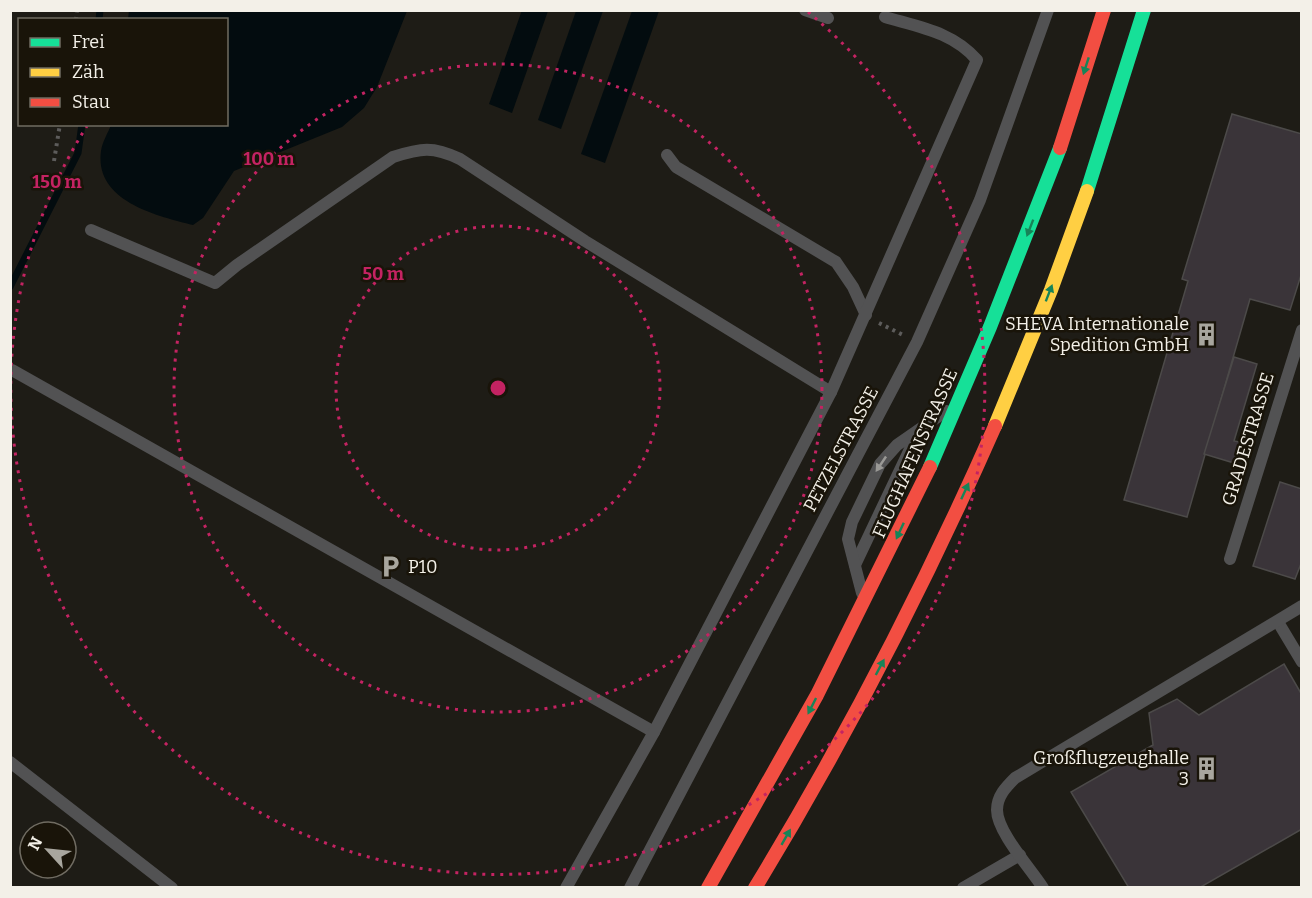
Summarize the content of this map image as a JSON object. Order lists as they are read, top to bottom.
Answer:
{
  "streets": {
    "main road": ["FLUGHAFENSTRASSE"],
    "lane": ["GRADESTRASSE", "PETZELSTRASSE"]
  },
  "places": {
    "building": ["SHEVA Internationale Spedition GmbH", "Großflugzeughalle 3"],
    "parking": ["P10"]
  },
  "legend": ["Frei", "Zäh", "Stau"],
  "north": "top left",
  "rings": ["100 m", "150 m", "50 m"]
}
